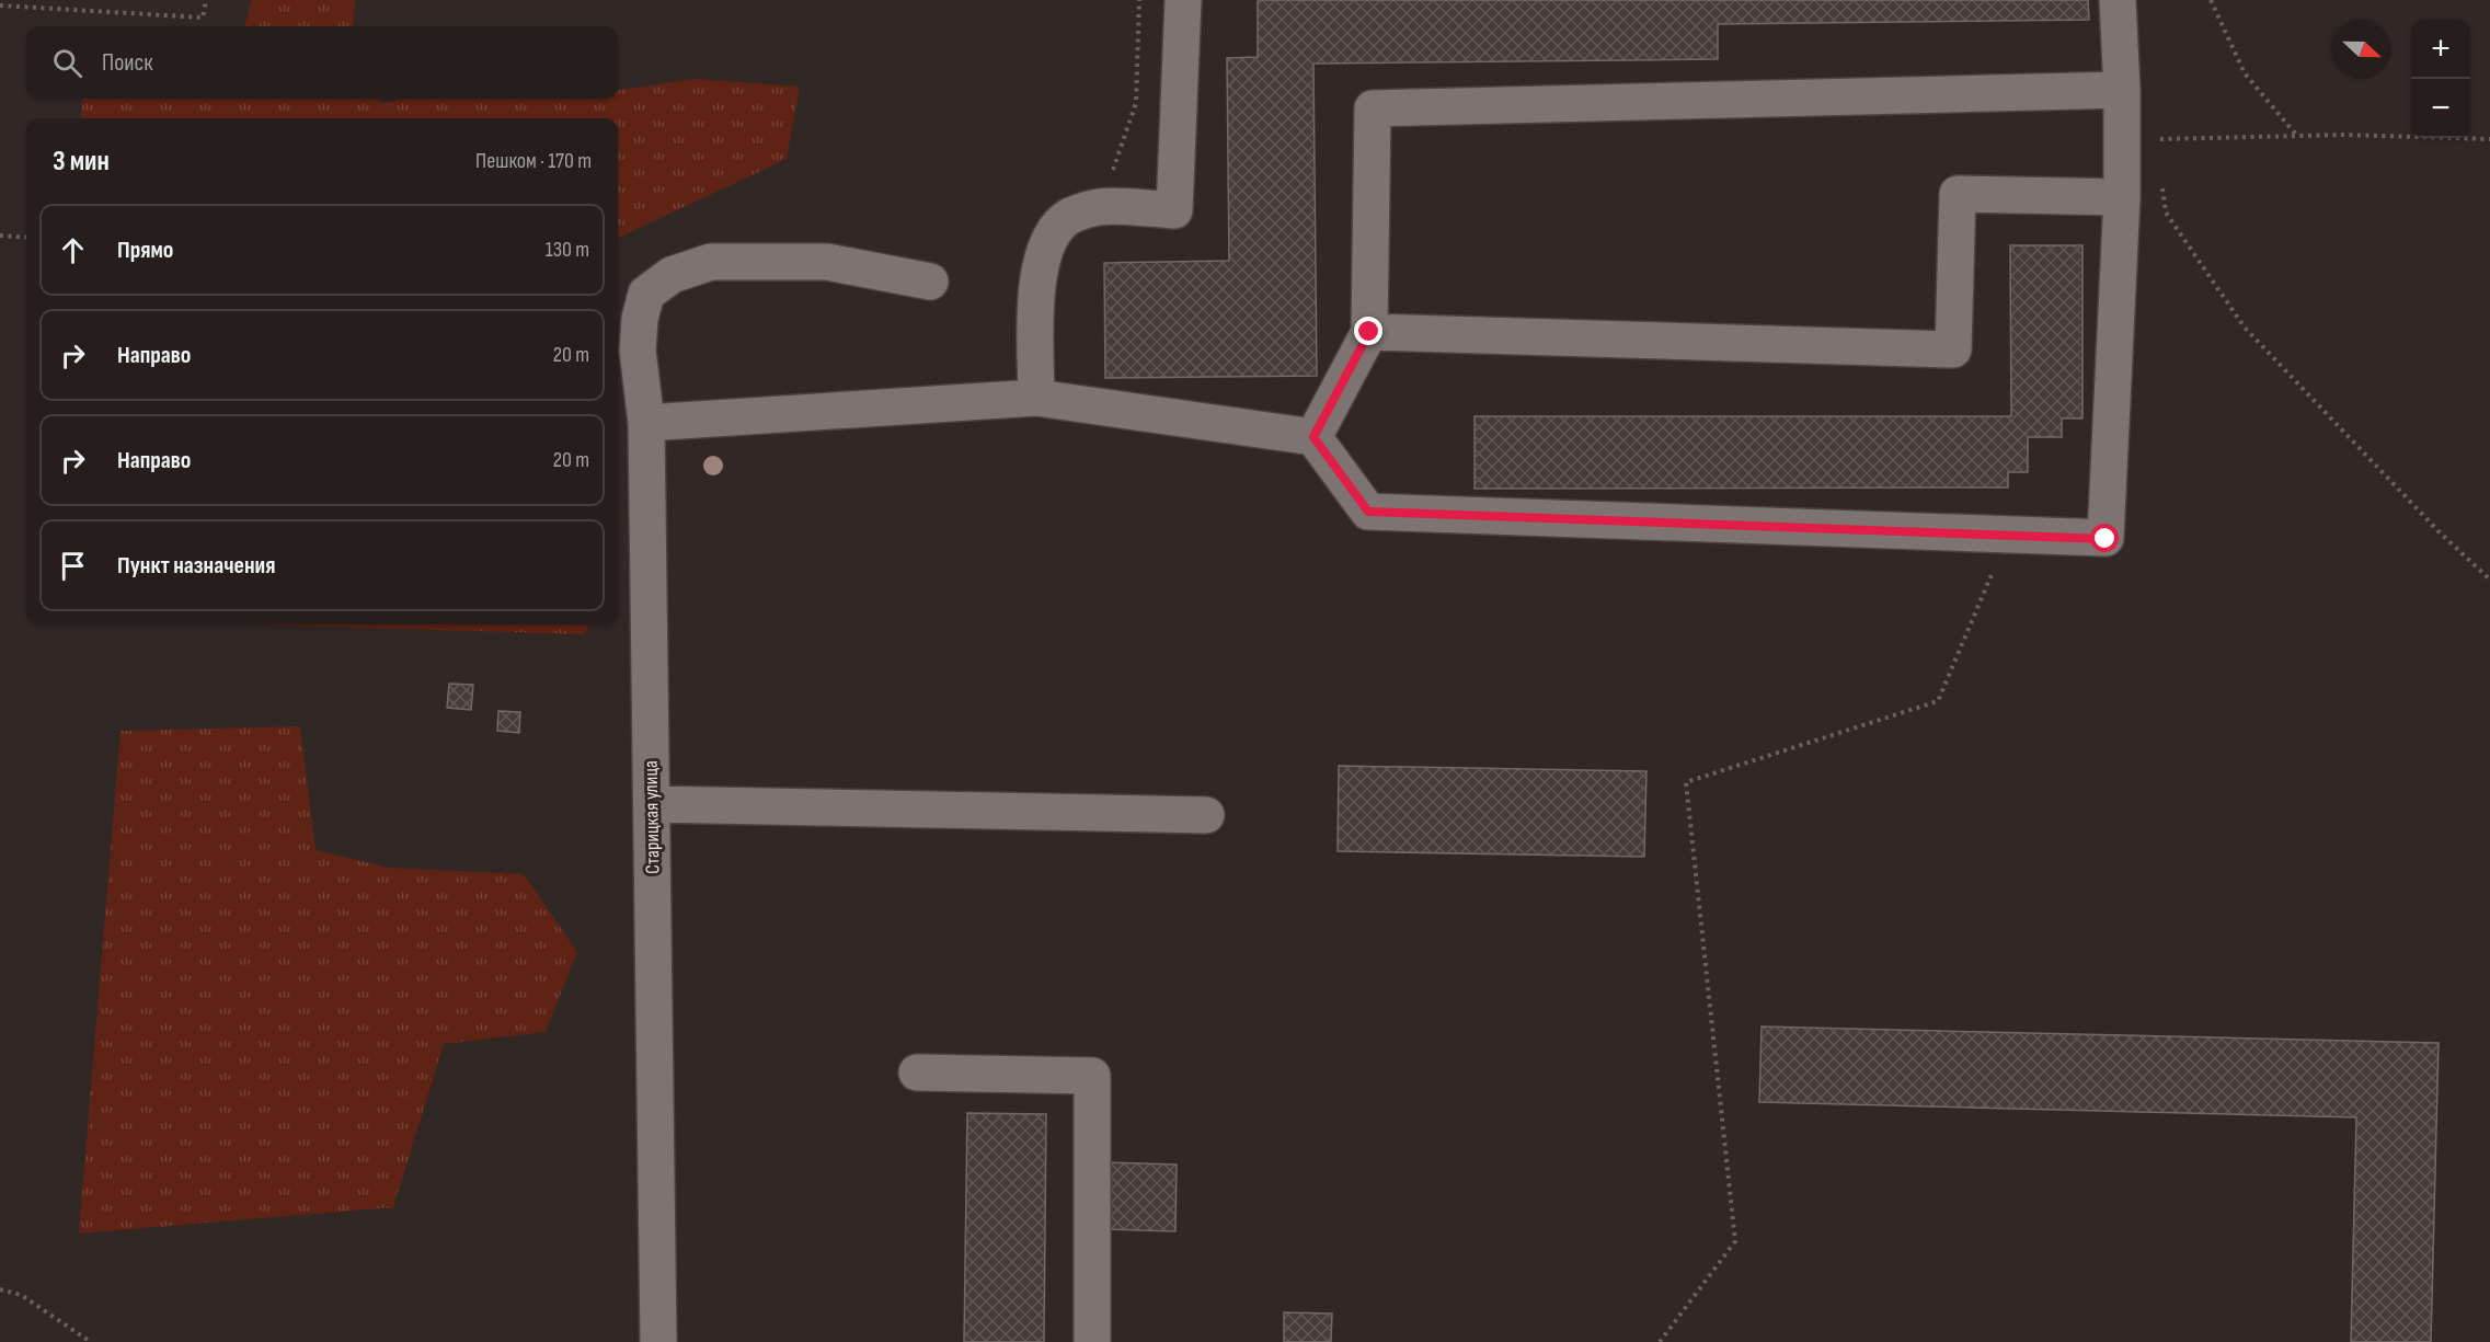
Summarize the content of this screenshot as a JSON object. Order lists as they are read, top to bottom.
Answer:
{
  "streets": {
    "street": ["Старицкая улица"]
  },
  "north": "right",
  "page": {
    "map_buttons": ["+", "−"],
    "search": "Поиск",
    "heading": ["3 мин", "Пешком · 170 m"],
    "list": [
      ["Прямо", "130 m"],
      ["Направо", "20 m"],
      ["Направо", "20 m"],
      "Пункт назначения"
    ]
  }
}
